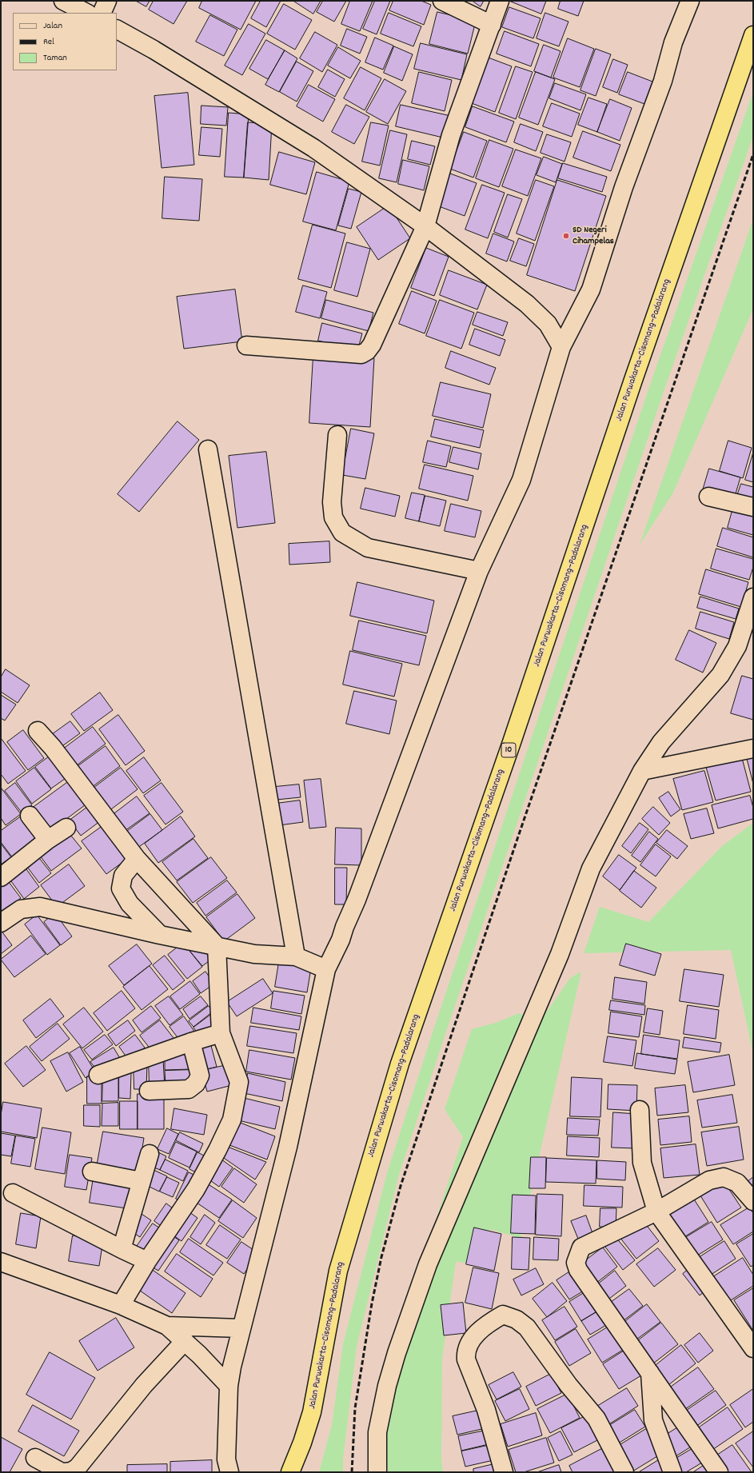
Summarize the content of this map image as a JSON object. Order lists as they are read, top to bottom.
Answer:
{
  "streets": {
    "highway": ["Jalan Purwakarta–Cisomang–Padalarang", "10"]
  },
  "places": ["SD Negeri Cihampelas"],
  "legend": ["Jalan", "Rel", "Taman"]
}
